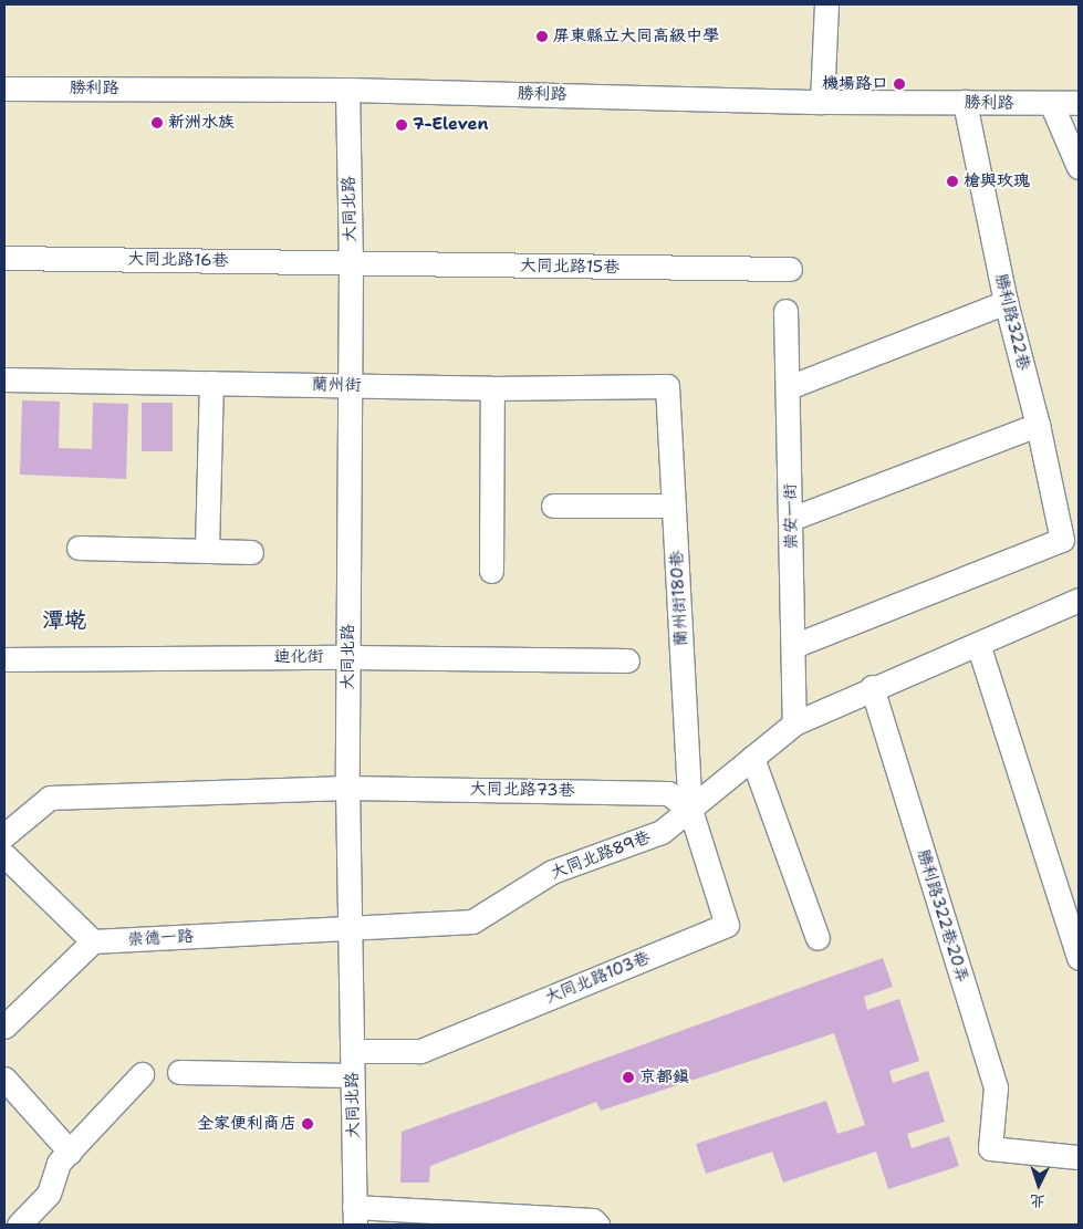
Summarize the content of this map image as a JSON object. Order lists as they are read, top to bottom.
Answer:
{
  "streets": {
    "street": [
      "勝利路",
      "大同北路",
      "大同北路16巷",
      "大同北路15巷",
      "勝利路322巷",
      "蘭州街",
      "崇安一街",
      "蘭州街180巷",
      "迪化街",
      "大同北路73巷",
      "大同北路89巷",
      "勝利路322巷20弄",
      "崇德一路",
      "大同北路103巷"
    ]
  },
  "crossings": [
    ["勝利路", "大同北路"],
    ["勝利路", "勝利路322巷"],
    ["大同北路", "大同北路16巷"],
    ["大同北路", "大同北路15巷"],
    ["大同北路", "蘭州街"],
    ["大同北路", "迪化街"],
    ["大同北路", "大同北路73巷"],
    ["大同北路", "大同北路89巷"],
    ["大同北路", "崇德一路"],
    ["大同北路", "大同北路103巷"],
    ["大同北路16巷", "大同北路15巷"],
    ["勝利路322巷", "崇安一街"],
    ["蘭州街", "蘭州街180巷"],
    ["崇安一街", "大同北路89巷"],
    ["蘭州街180巷", "大同北路73巷"],
    ["蘭州街180巷", "大同北路89巷"],
    ["蘭州街180巷", "大同北路103巷"],
    ["大同北路73巷", "大同北路89巷"],
    ["大同北路73巷", "大同北路103巷"],
    ["大同北路89巷", "勝利路322巷20弄"],
    ["大同北路89巷", "崇德一路"],
    ["大同北路89巷", "大同北路103巷"]
  ],
  "districts": ["潭墘"],
  "places": [
    "屏東縣立大同高級中學",
    "機場路口",
    "新洲水族",
    "7-Eleven",
    "槍與玫瑰",
    "京都鎮",
    "全家便利商店"
  ],
  "north": "bottom"
}
